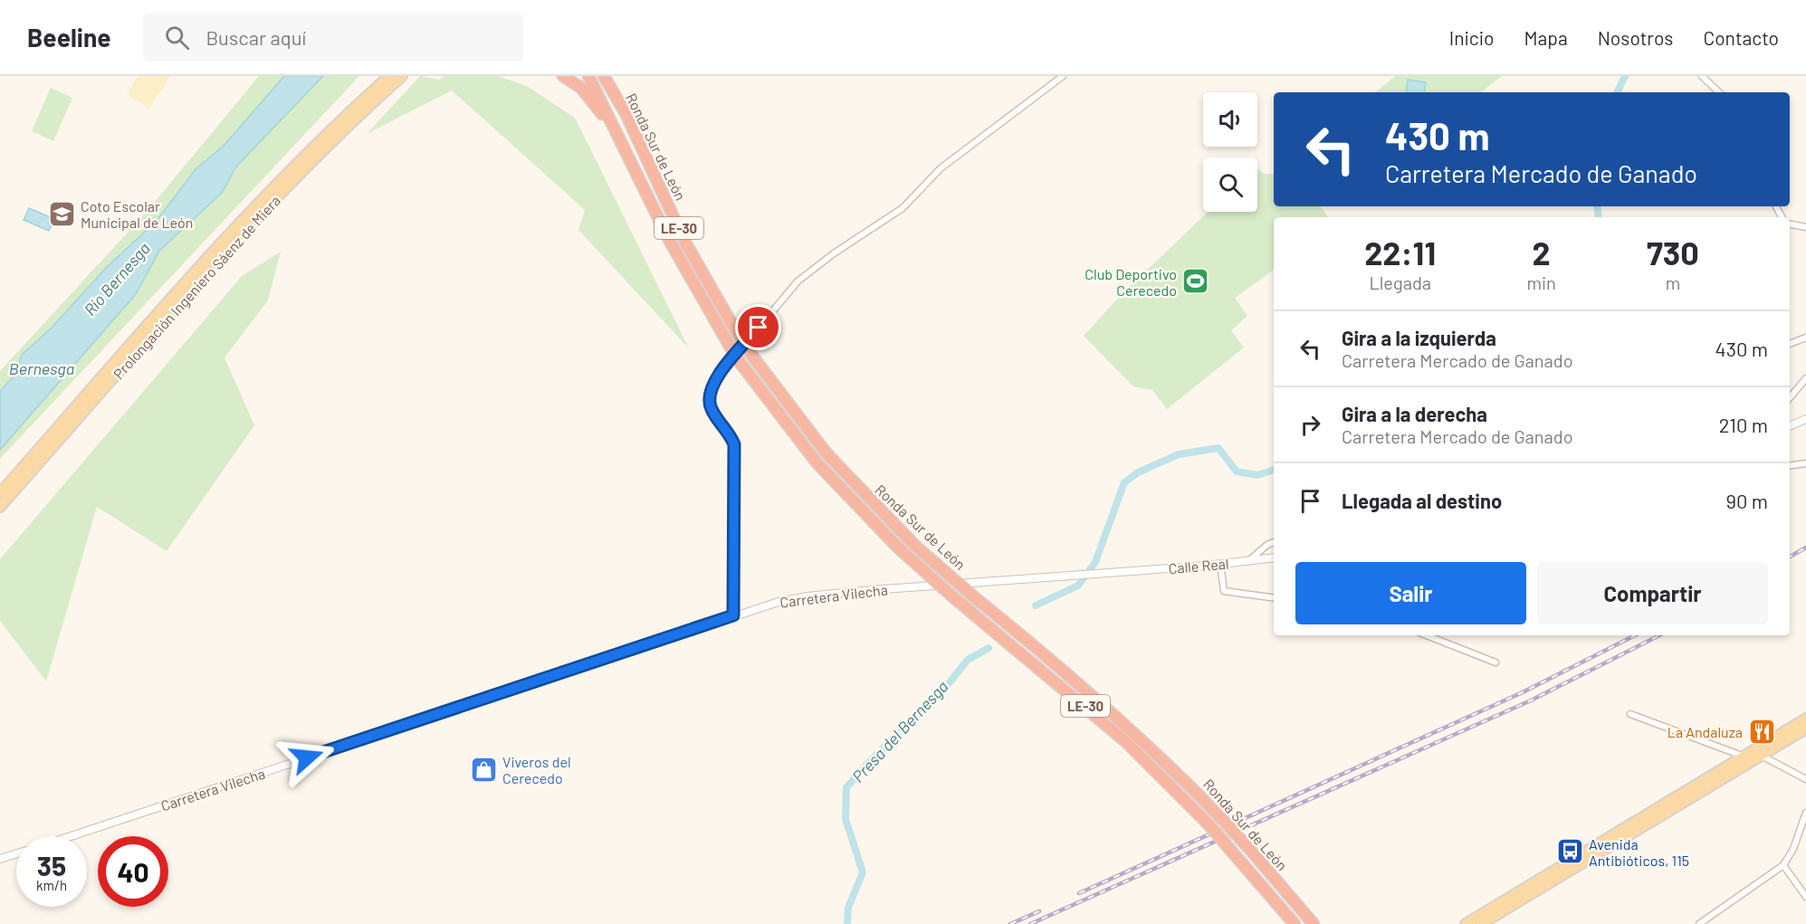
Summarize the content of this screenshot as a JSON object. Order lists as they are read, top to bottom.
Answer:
{
  "streets": {
    "highway": ["Ronda Sur de León", "LE-30"],
    "main road": ["Prolongación Ingeniero Sáenz de Miera"],
    "street": ["Calle Real", "Carretera Vilecha"]
  },
  "crossings": [
    ["Calle Real", "Carretera Vilecha"]
  ],
  "water": ["Río Bernesga", "Bernesga", "Presa del Bernesga"],
  "places": {
    "school or university": ["Coto Escolar Municipal de León"],
    "sports": ["Club Deportivo Cerecedo"],
    "restaurant": ["La Andaluza"],
    "shop": ["Viveros del Cerecedo"],
    "bus stop": ["Avenida Antibióticos, 115"]
  },
  "page": {
    "header": "Beeline",
    "search": "Buscar aquí",
    "nav": [
      "Inicio",
      "Mapa",
      "Nosotros",
      "Contacto"
    ],
    "turn": ["430 m", "Carretera Mercado de Ganado"],
    "eta": [
      "22:11",
      "Llegada",
      "2",
      "min",
      "730",
      "m"
    ],
    "list": [
      {
        "name": "Gira a la izquierda",
        "note": "Carretera Mercado de Ganado",
        "value": "430 m"
      },
      {
        "name": "Gira a la derecha",
        "note": "Carretera Mercado de Ganado",
        "value": "210 m"
      },
      {
        "name": "Llegada al destino",
        "value": "90 m"
      }
    ],
    "buttons": ["Salir", "Compartir"],
    "speed": "35 km/h",
    "limit": "40"
  }
}
